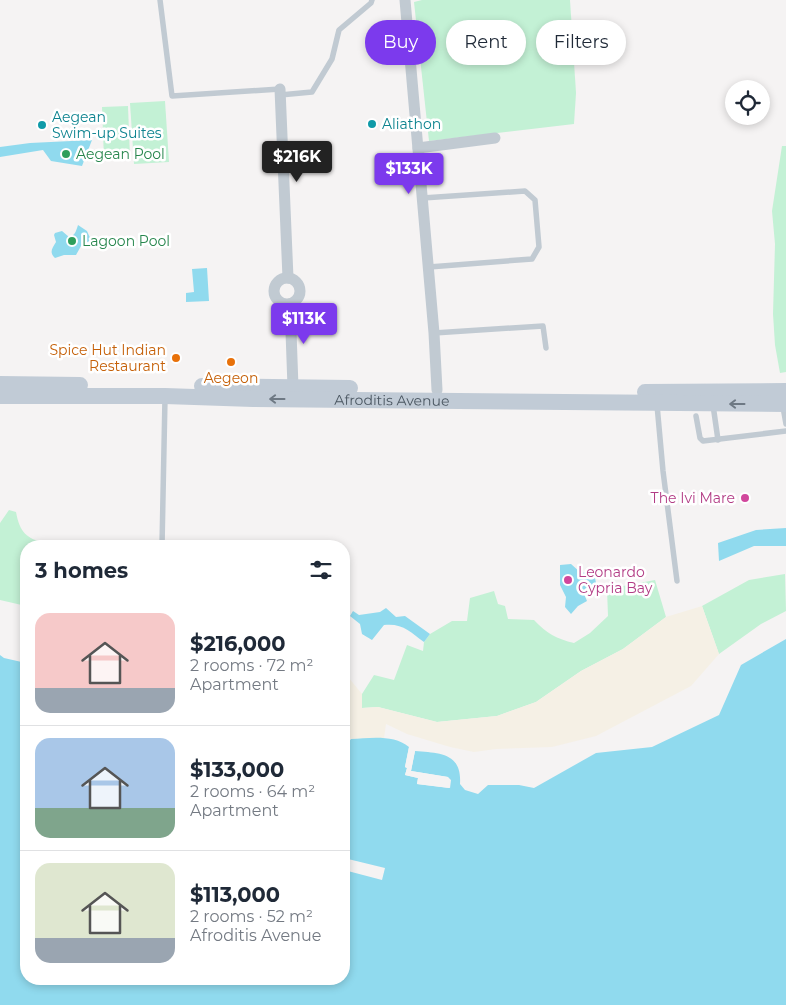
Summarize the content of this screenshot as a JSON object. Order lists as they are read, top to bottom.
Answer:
{
  "streets": {
    "main road": ["Afroditis Avenue"]
  },
  "places": [
    "Aliathon",
    "Aegean Swim-up Suites",
    "Aegean Pool",
    "Lagoon Pool",
    "Spice Hut Indian Restaurant",
    "Aegeon",
    "The Ivi Mare",
    "Leonardo Cypria Bay"
  ],
  "page": {
    "chip": ["Buy", "Rent", "Filters"],
    "price": ["$216K", "$133K", "$113K"],
    "heading": "3 homes",
    "list": [
      {
        "name": "$216,000",
        "note": "2 rooms · 72 m² · Apartment"
      },
      {
        "name": "$133,000",
        "note": "2 rooms · 64 m² · Apartment"
      },
      {
        "name": "$113,000",
        "note": "2 rooms · 52 m² · Afroditis Avenue"
      }
    ]
  }
}
